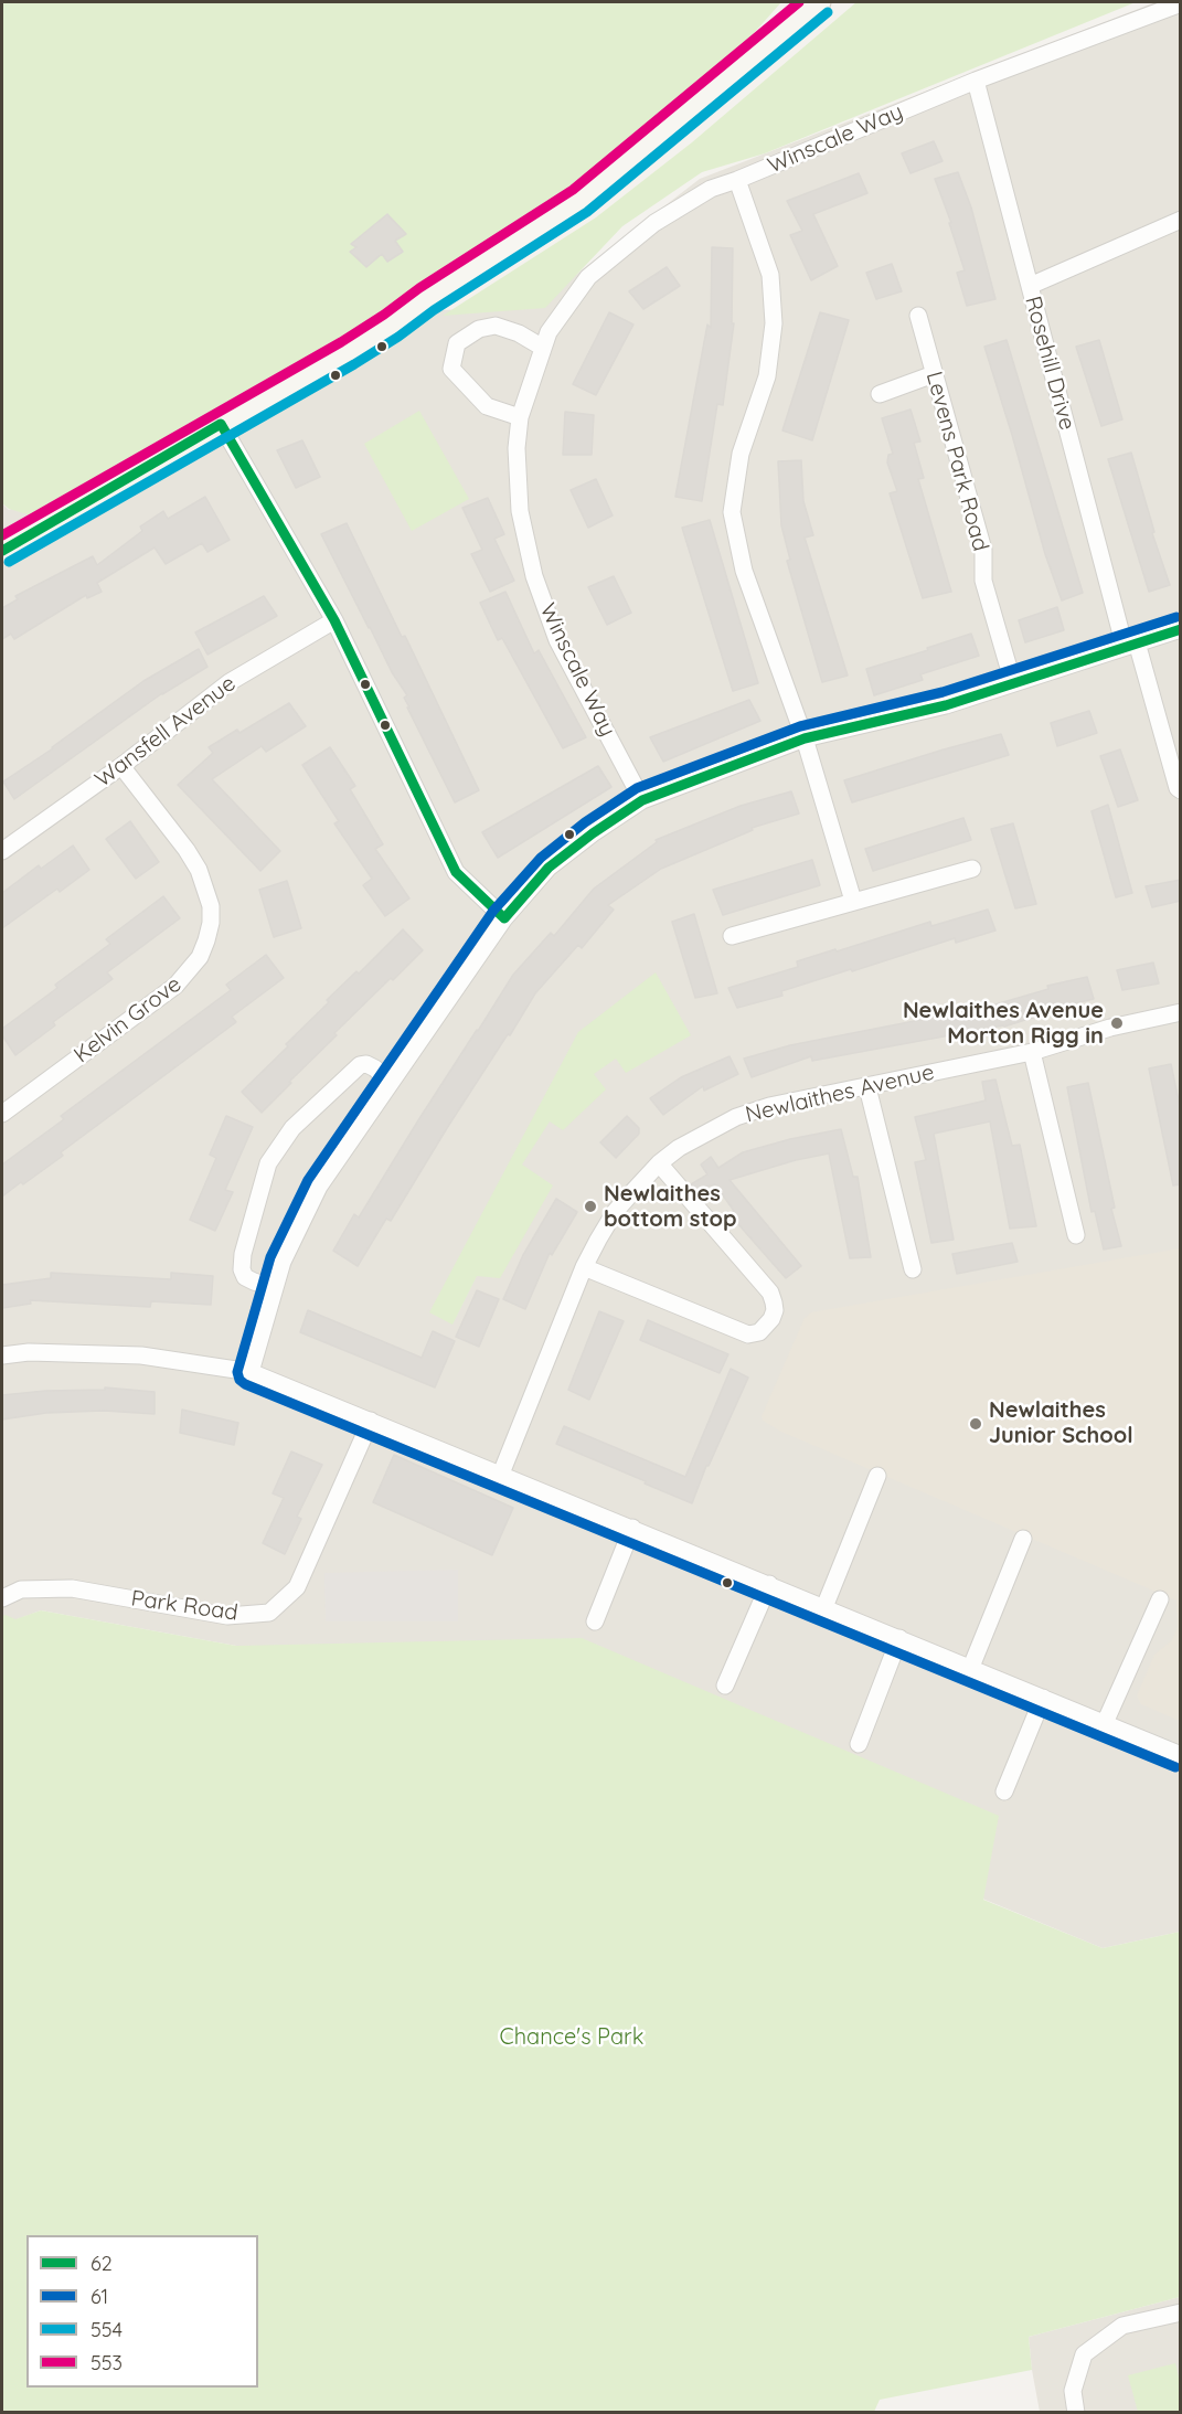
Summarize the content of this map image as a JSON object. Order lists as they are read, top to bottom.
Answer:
{
  "streets": {
    "street": [
      "Winscale Way",
      "Rosehill Drive",
      "Levens Park Road",
      "Wansfell Avenue",
      "Kelvin Grove",
      "Newlaithes Avenue",
      "Park Road"
    ]
  },
  "crossings": [
    ["Winscale Way", "Rosehill Drive"],
    ["Wansfell Avenue", "Kelvin Grove"]
  ],
  "parks": ["Chance's Park"],
  "places": ["Newlaithes Avenue Morton Rigg in", "Newlaithes bottom stop", "Newlaithes Junior School"],
  "lines": [
    "transit line 553",
    "transit line 554",
    "transit line 62",
    "transit line 61"
  ],
  "legend": [
    "62",
    "61",
    "554",
    "553"
  ]
}
